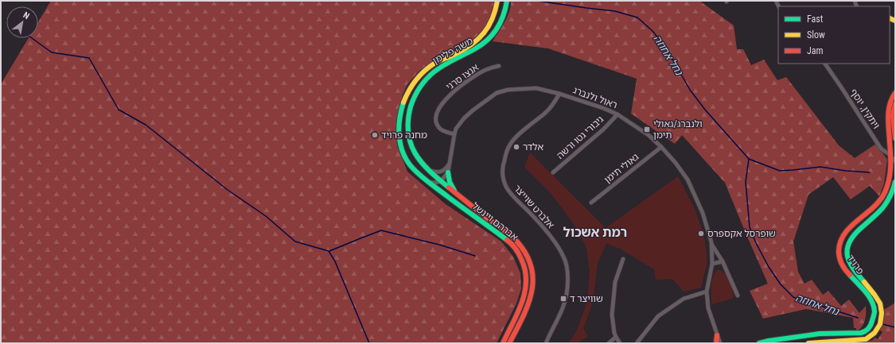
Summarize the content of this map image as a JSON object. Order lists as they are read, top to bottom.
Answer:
{
  "streets": {
    "main road": ["משה פלימן", "אברהם ויינשל", "פרויד"],
    "street": [
      "אנצו סרני",
      "ראול ולנברג",
      "ויתקין, יוסף",
      "גיבורי גטו ורשה",
      "גאולי תימן",
      "אלברט שוייצר"
    ]
  },
  "crossings": [
    ["משה פלימן", "אברהם ויינשל"],
    ["אנצו סרני", "ראול ולנברג"],
    ["ראול ולנברג", "גיבורי גטו ורשה"],
    ["ראול ולנברג", "גאולי תימן"],
    ["ראול ולנברג", "אלברט שוייצר"],
    ["ויתקין, יוסף", "פרויד"]
  ],
  "districts": ["רמת אשכול"],
  "water": ["נחל אחוזה"],
  "places": {
    "transit": ["ולנברג/גאולי תימן", "שוויצר ד"],
    "other": ["מחנה פרויד", "אלדר", "שופרסל אקספרס"]
  },
  "legend": ["Fast", "Slow", "Jam"],
  "north": "top right"
}
